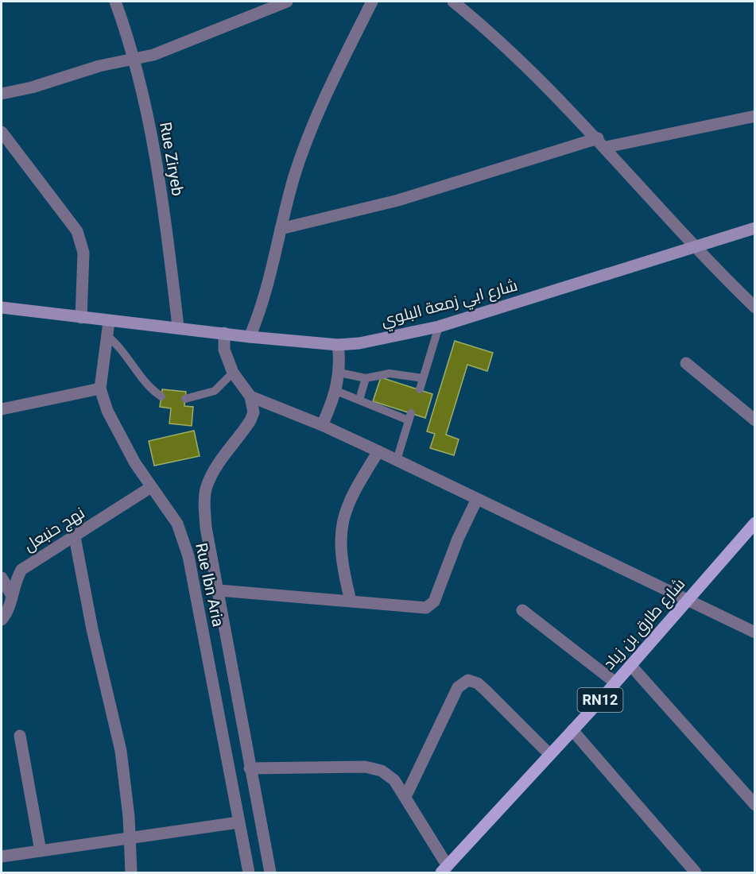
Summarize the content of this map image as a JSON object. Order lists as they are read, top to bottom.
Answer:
{
  "streets": {
    "main road": ["شارع ابي زمعة البلوي", "شارع طارق بن زياد", "RN12"],
    "street": ["Rue Ziryeb", "نهج حنبعل", "Rue Ibn Aria"]
  },
  "crossings": [
    ["Rue Ziryeb", "شارع ابي زمعة البلوي"],
    ["شارع ابي زمعة البلوي", "Rue Ibn Aria"],
    ["نهج حنبعل", "Rue Ibn Aria"]
  ]
}
